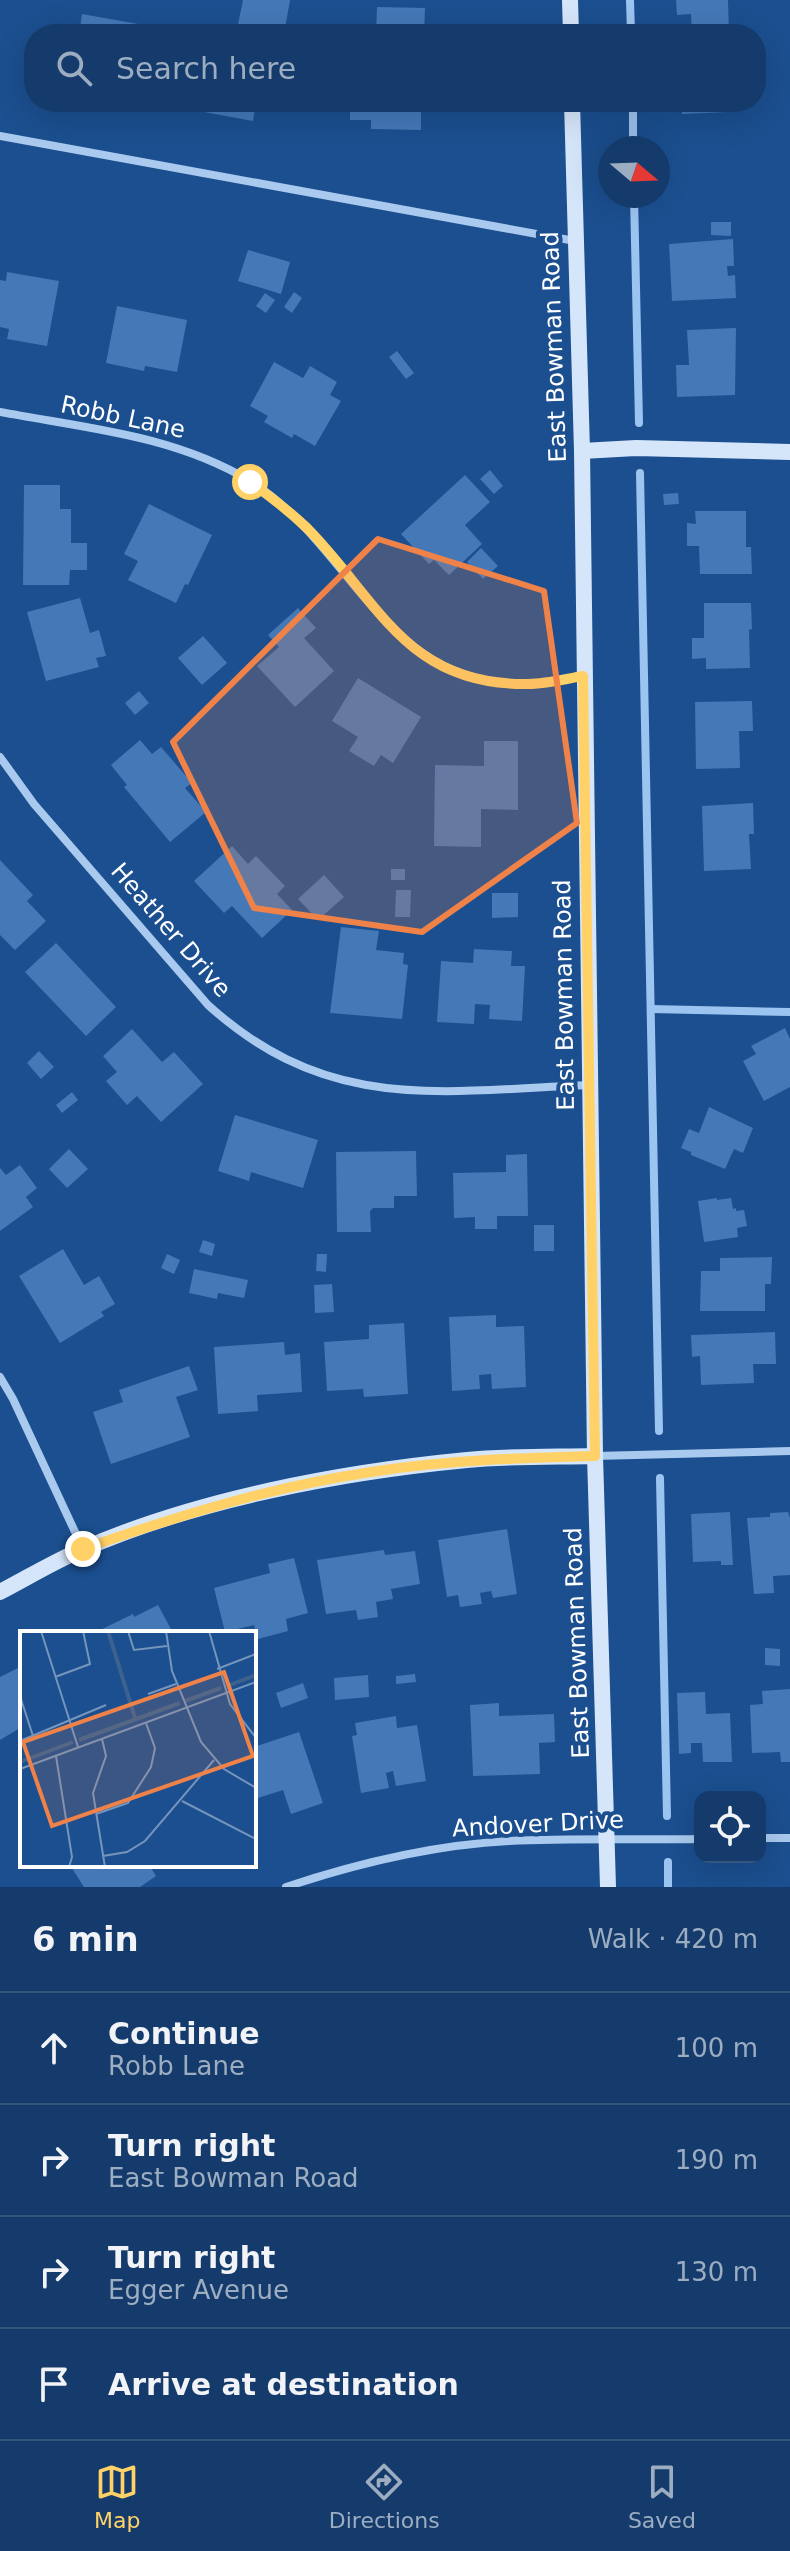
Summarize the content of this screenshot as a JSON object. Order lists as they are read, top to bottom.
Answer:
{
  "streets": {
    "street": [
      "East Bowman Road",
      "Robb Lane",
      "Heather Drive",
      "Andover Drive"
    ]
  },
  "crossings": [
    ["East Bowman Road", "Robb Lane"],
    ["East Bowman Road", "Heather Drive"],
    ["East Bowman Road", "Andover Drive"]
  ],
  "north": "right",
  "page": {
    "search": "Search here",
    "heading": ["6 min", "Walk · 420 m"],
    "list": [
      ["Continue", "Robb Lane", "100 m"],
      ["Turn right", "East Bowman Road", "190 m"],
      ["Turn right", "Egger Avenue", "130 m"],
      "Arrive at destination"
    ],
    "nav": ["Map", "Directions", "Saved"]
  }
}
